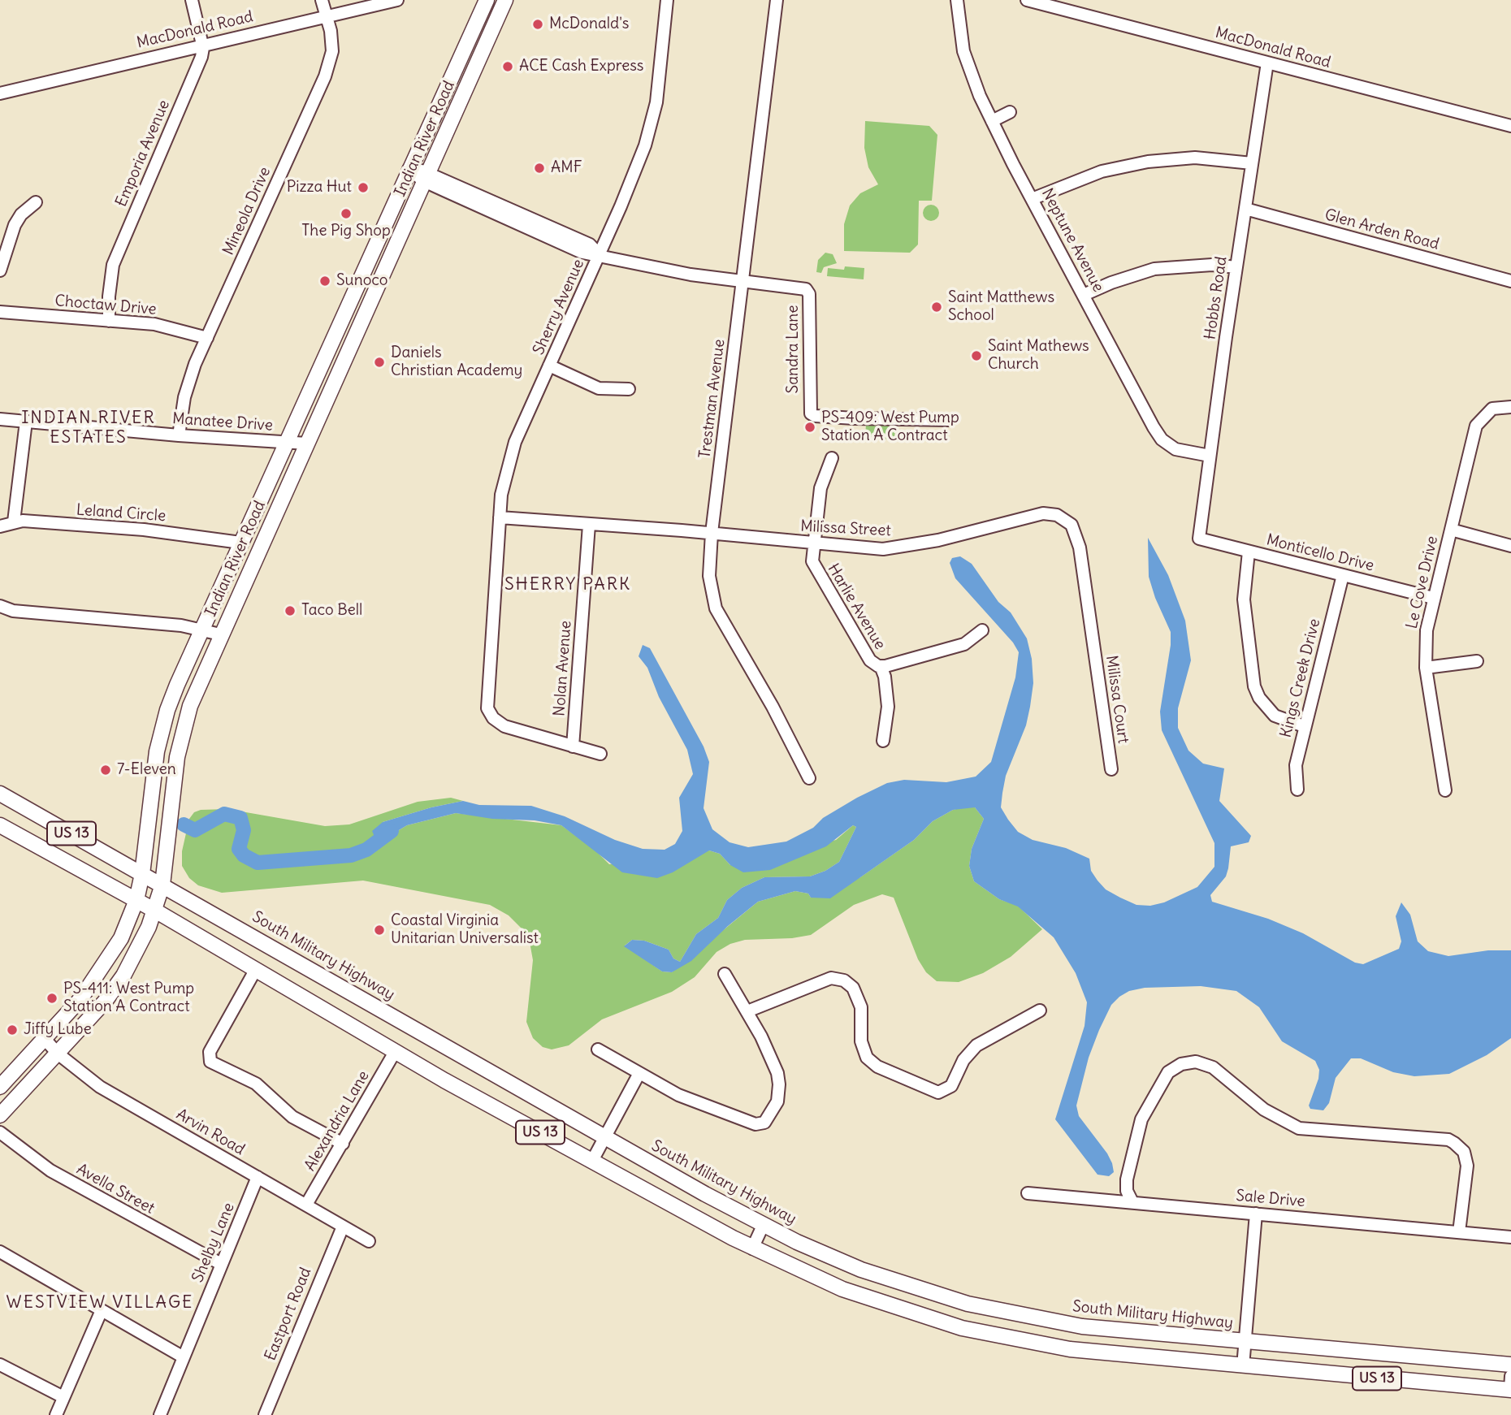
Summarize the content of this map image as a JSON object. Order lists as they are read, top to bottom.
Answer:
{
  "streets": {
    "main road": ["Indian River Road", "US 13", "South Military Highway"],
    "street": [
      "MacDonald Road",
      "Emporia Avenue",
      "Mineola Drive",
      "Glen Arden Road",
      "Neptune Avenue",
      "Hobbs Road",
      "Choctaw Drive",
      "Sherry Avenue",
      "Sandra Lane",
      "Trestman Avenue",
      "Manatee Drive",
      "Leland Circle",
      "Milissa Street",
      "Monticello Drive",
      "Le Cove Drive",
      "Harlie Avenue",
      "Nolan Avenue",
      "Kings Creek Drive",
      "Milissa Court",
      "Alexandria Lane",
      "Arvin Road",
      "Avella Street",
      "Sale Drive",
      "Shelby Lane",
      "Eastport Road"
    ]
  },
  "crossings": [
    ["MacDonald Road", "Emporia Avenue"],
    ["MacDonald Road", "Mineola Drive"],
    ["MacDonald Road", "Hobbs Road"],
    ["Indian River Road", "Sandra Lane"],
    ["Indian River Road", "Manatee Drive"],
    ["Indian River Road", "Leland Circle"],
    ["Indian River Road", "US 13"],
    ["Indian River Road", "South Military Highway"],
    ["Indian River Road", "Arvin Road"],
    ["Emporia Avenue", "Choctaw Drive"],
    ["Mineola Drive", "Choctaw Drive"],
    ["Mineola Drive", "Manatee Drive"],
    ["Glen Arden Road", "Hobbs Road"],
    ["Neptune Avenue", "Hobbs Road"],
    ["Hobbs Road", "Monticello Drive"],
    ["Sherry Avenue", "Sandra Lane"],
    ["Sherry Avenue", "Milissa Street"],
    ["Sherry Avenue", "Nolan Avenue"],
    ["Sandra Lane", "Trestman Avenue"],
    ["Trestman Avenue", "Milissa Street"],
    ["Milissa Street", "Harlie Avenue"],
    ["Milissa Street", "Nolan Avenue"],
    ["Milissa Street", "Milissa Court"],
    ["Monticello Drive", "Le Cove Drive"],
    ["Monticello Drive", "Kings Creek Drive"],
    ["US 13", "Alexandria Lane"],
    ["Alexandria Lane", "Arvin Road"],
    ["Arvin Road", "Shelby Lane"],
    ["Arvin Road", "Eastport Road"],
    ["Avella Street", "Shelby Lane"]
  ],
  "districts": ["INDIAN RIVER ESTATES", "SHERRY PARK", "WESTVIEW VILLAGE"],
  "places": [
    "McDonald's",
    "ACE Cash Express",
    "AMF",
    "Pizza Hut",
    "The Pig Shop",
    "Sunoco",
    "Saint Matthews School",
    "Saint Mathews Church",
    "Daniels Christian Academy",
    "PS-409: West Pump Station A Contract",
    "Taco Bell",
    "7-Eleven",
    "Coastal Virginia Unitarian Universalist",
    "PS-411: West Pump Station A Contract",
    "Jiffy Lube"
  ]
}
